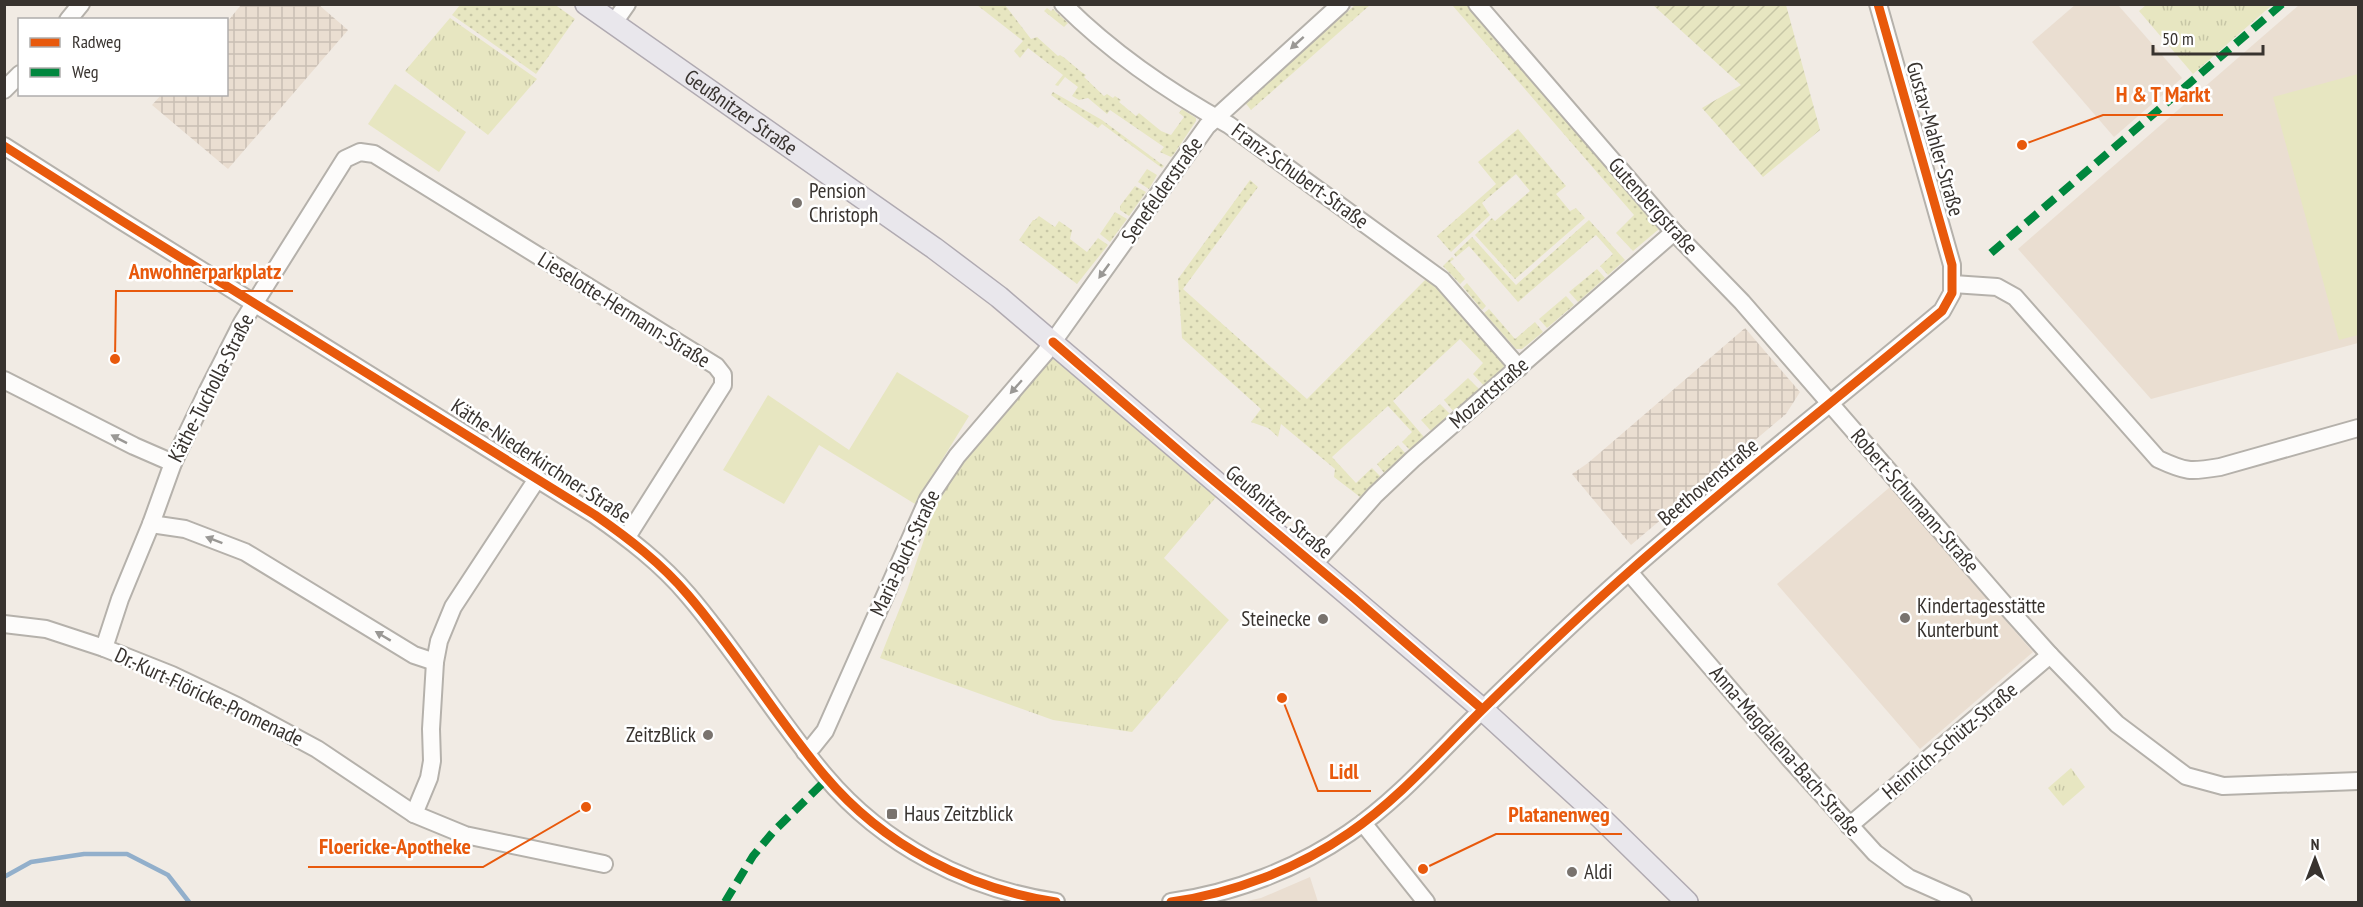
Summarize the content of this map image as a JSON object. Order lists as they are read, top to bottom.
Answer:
{
  "streets": {
    "main road": ["Geußnitzer Straße"],
    "street": [
      "Gustav-Mahler-Straße",
      "Franz-Schubert-Straße",
      "Senefelderstraße",
      "Gutenbergstraße",
      "Lieselotte-Hermann-Straße",
      "Käthe-Tucholla-Straße",
      "Mozartstraße",
      "Käthe-Niederkirchner-Straße",
      "Beethovenstraße",
      "Robert-Schumann-Straße",
      "Maria-Buch-Straße",
      "Dr.-Kurt-Flöricke-Promenade",
      "Heinrich-Schütz-Straße",
      "Anna-Magdalena-Bach-Straße"
    ]
  },
  "crossings": [
    ["Geußnitzer Straße", "Senefelderstraße"],
    ["Geußnitzer Straße", "Mozartstraße"],
    ["Geußnitzer Straße", "Beethovenstraße"],
    ["Geußnitzer Straße", "Maria-Buch-Straße"],
    ["Gustav-Mahler-Straße", "Beethovenstraße"],
    ["Franz-Schubert-Straße", "Senefelderstraße"],
    ["Franz-Schubert-Straße", "Mozartstraße"],
    ["Senefelderstraße", "Maria-Buch-Straße"],
    ["Gutenbergstraße", "Mozartstraße"],
    ["Gutenbergstraße", "Beethovenstraße"],
    ["Gutenbergstraße", "Robert-Schumann-Straße"],
    ["Lieselotte-Hermann-Straße", "Käthe-Tucholla-Straße"],
    ["Lieselotte-Hermann-Straße", "Käthe-Niederkirchner-Straße"],
    ["Käthe-Tucholla-Straße", "Käthe-Niederkirchner-Straße"],
    ["Käthe-Tucholla-Straße", "Dr.-Kurt-Flöricke-Promenade"],
    ["Käthe-Niederkirchner-Straße", "Maria-Buch-Straße"],
    ["Beethovenstraße", "Robert-Schumann-Straße"],
    ["Beethovenstraße", "Anna-Magdalena-Bach-Straße"],
    ["Robert-Schumann-Straße", "Heinrich-Schütz-Straße"],
    ["Heinrich-Schütz-Straße", "Anna-Magdalena-Bach-Straße"]
  ],
  "one_way": ["Senefelderstraße", "Maria-Buch-Straße"],
  "places": {
    "other": [
      "H & T Markt",
      "Pension Christoph",
      "Anwohnerparkplatz",
      "Kindertagesstätte Kunterbunt",
      "Steinecke",
      "Lidl",
      "ZeitzBlick",
      "Floericke-Apotheke",
      "Platanenweg",
      "Aldi"
    ],
    "transit": ["Haus Zeitzblick"]
  },
  "legend": ["Radweg", "Weg"],
  "scale_bar": "50 m",
  "north": "top"
}
